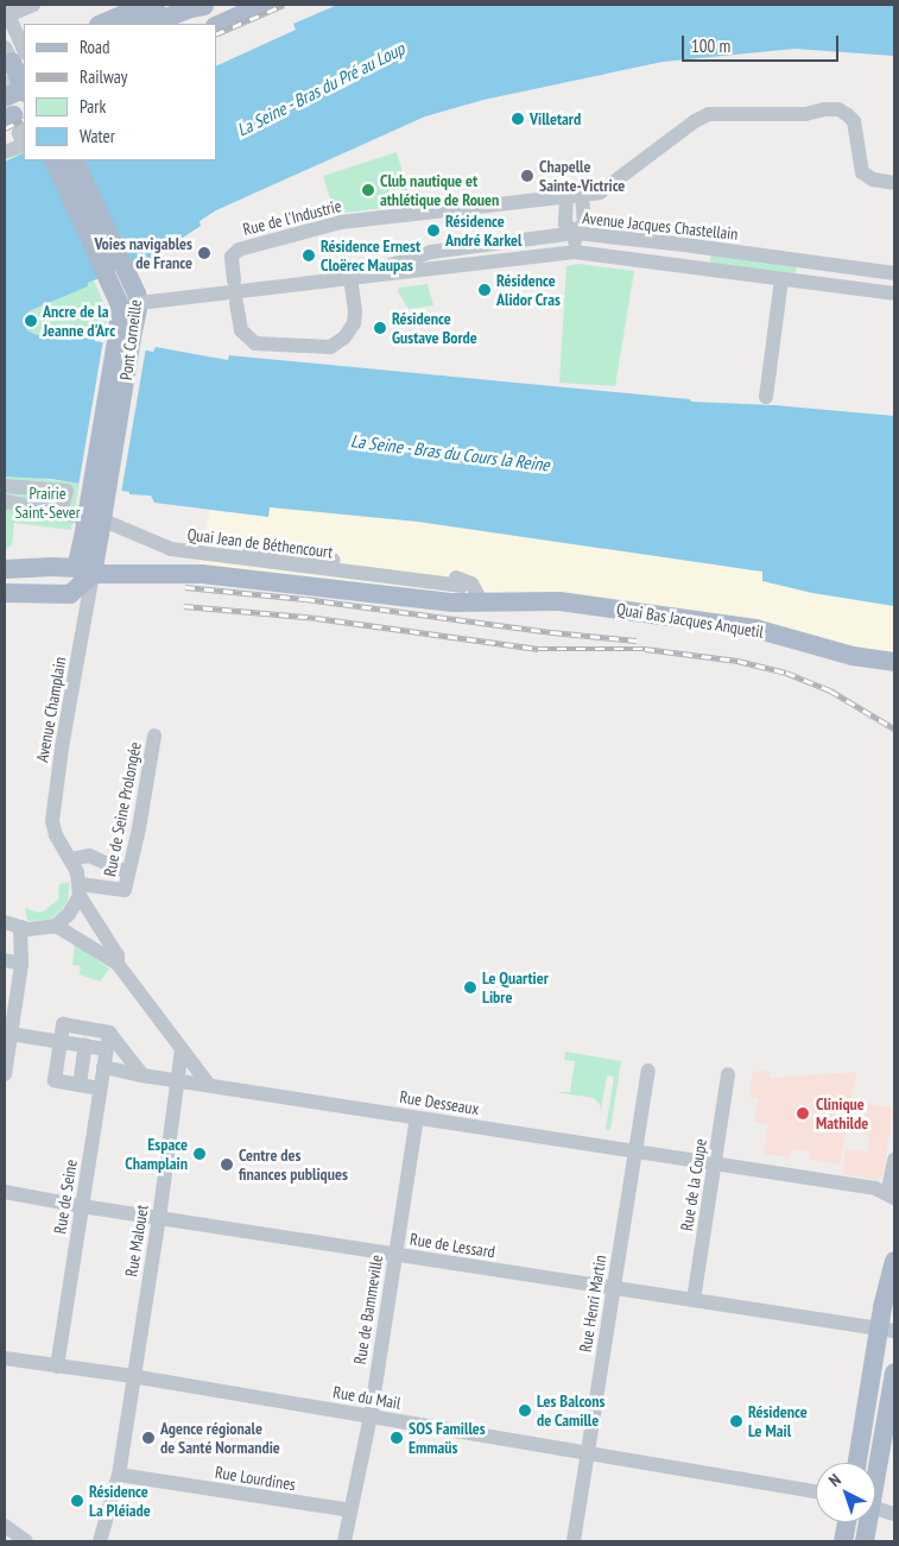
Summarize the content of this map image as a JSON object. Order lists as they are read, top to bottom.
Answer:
{
  "streets": {
    "main road": ["Pont Corneille", "Quai Bas Jacques Anquetil"],
    "street": [
      "Rue de l'Industrie",
      "Avenue Jacques Chastellain",
      "Quai Jean de Béthencourt",
      "Avenue Champlain",
      "Rue de Seine Prolongée",
      "Rue Desseaux",
      "Rue de la Coupe",
      "Rue de Seine",
      "Rue Malouet",
      "Rue de Lessard",
      "Rue Henri Martin",
      "Rue de Bammeville",
      "Rue du Mail",
      "Rue Lourdines"
    ]
  },
  "crossings": [
    ["Avenue Jacques Chastellain", "Pont Corneille"],
    ["Pont Corneille", "Quai Bas Jacques Anquetil"],
    ["Pont Corneille", "Avenue Champlain"],
    ["Quai Bas Jacques Anquetil", "Avenue Champlain"],
    ["Avenue Champlain", "Rue de Seine Prolongée"],
    ["Rue Desseaux", "Rue de la Coupe"],
    ["Rue Desseaux", "Rue de Seine"],
    ["Rue Desseaux", "Rue Malouet"],
    ["Rue Desseaux", "Rue Henri Martin"],
    ["Rue Desseaux", "Rue de Bammeville"],
    ["Rue de la Coupe", "Rue de Lessard"],
    ["Rue de Seine", "Rue de Lessard"],
    ["Rue de Seine", "Rue du Mail"],
    ["Rue Malouet", "Rue de Lessard"],
    ["Rue Malouet", "Rue du Mail"],
    ["Rue Malouet", "Rue Lourdines"],
    ["Rue de Lessard", "Rue Henri Martin"],
    ["Rue de Lessard", "Rue de Bammeville"],
    ["Rue Henri Martin", "Rue du Mail"],
    ["Rue de Bammeville", "Rue du Mail"],
    ["Rue de Bammeville", "Rue Lourdines"]
  ],
  "water": ["La Seine - Bras du Pré au Loup", "La Seine - Bras du Cours la Reine"],
  "parks": ["Prairie Saint-Sever"],
  "places": [
    "Villetard",
    "Chapelle Sainte-Victrice",
    "Club nautique et athlétique de Rouen",
    "Résidence André Karkel",
    "Voies navigables de France",
    "Résidence Ernest Cloërec Maupas",
    "Résidence Alidor Cras",
    "Ancre de la Jeanne d'Arc",
    "Résidence Gustave Borde",
    "Le Quartier Libre",
    "Clinique Mathilde",
    "Espace Champlain",
    "Centre des finances publiques",
    "Les Balcons de Camille",
    "Résidence Le Mail",
    "Agence régionale de Santé Normandie",
    "SOS Familles Emmaüs",
    "Résidence La Pléiade"
  ],
  "legend": [
    "Road",
    "Railway",
    "Park",
    "Water"
  ],
  "scale_bar": "100 m",
  "north": "top left"
}
